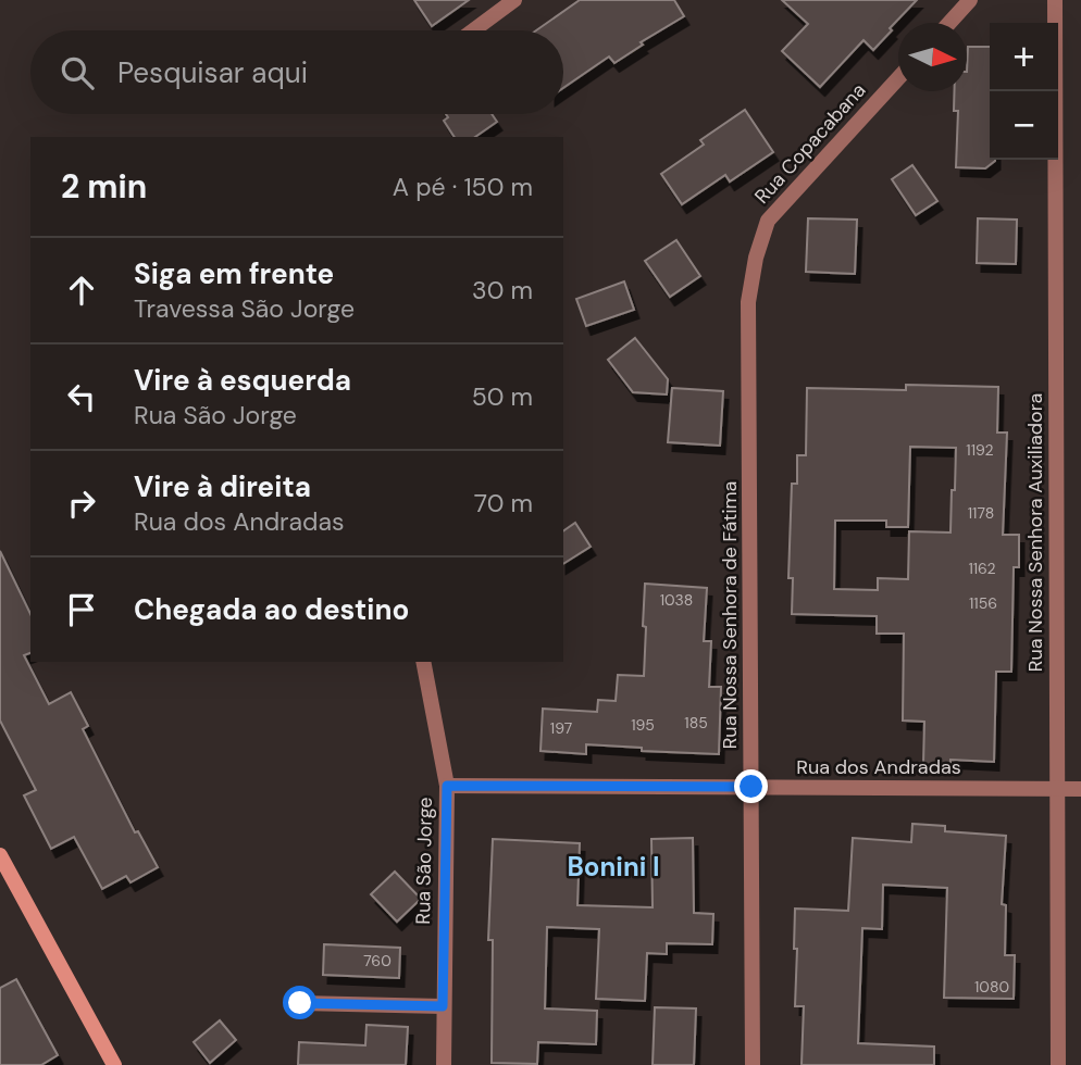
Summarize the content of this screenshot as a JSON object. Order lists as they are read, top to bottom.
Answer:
{
  "streets": {
    "street": [
      "Rua Copacabana",
      "Rua Nossa Senhora Auxiliadora",
      "Rua Nossa Senhora de Fátima",
      "Rua dos Andradas",
      "Rua São Jorge"
    ]
  },
  "crossings": [
    ["Rua Copacabana", "Rua Nossa Senhora de Fátima"],
    ["Rua Nossa Senhora Auxiliadora", "Rua dos Andradas"],
    ["Rua Nossa Senhora de Fátima", "Rua dos Andradas"],
    ["Rua dos Andradas", "Rua São Jorge"]
  ],
  "districts": ["Bonini I"],
  "house_numbers": [
    "1192",
    "1178",
    "1162",
    "1038",
    "1156",
    "185",
    "195",
    "197",
    "760",
    "1080"
  ],
  "north": "right",
  "page": {
    "map_buttons": ["+", "−"],
    "search": "Pesquisar aqui",
    "heading": ["2 min", "A pé · 150 m"],
    "list": [
      ["Siga em frente", "Travessa São Jorge", "30 m"],
      ["Vire à esquerda", "Rua São Jorge", "50 m"],
      ["Vire à direita", "Rua dos Andradas", "70 m"],
      "Chegada ao destino"
    ]
  }
}
